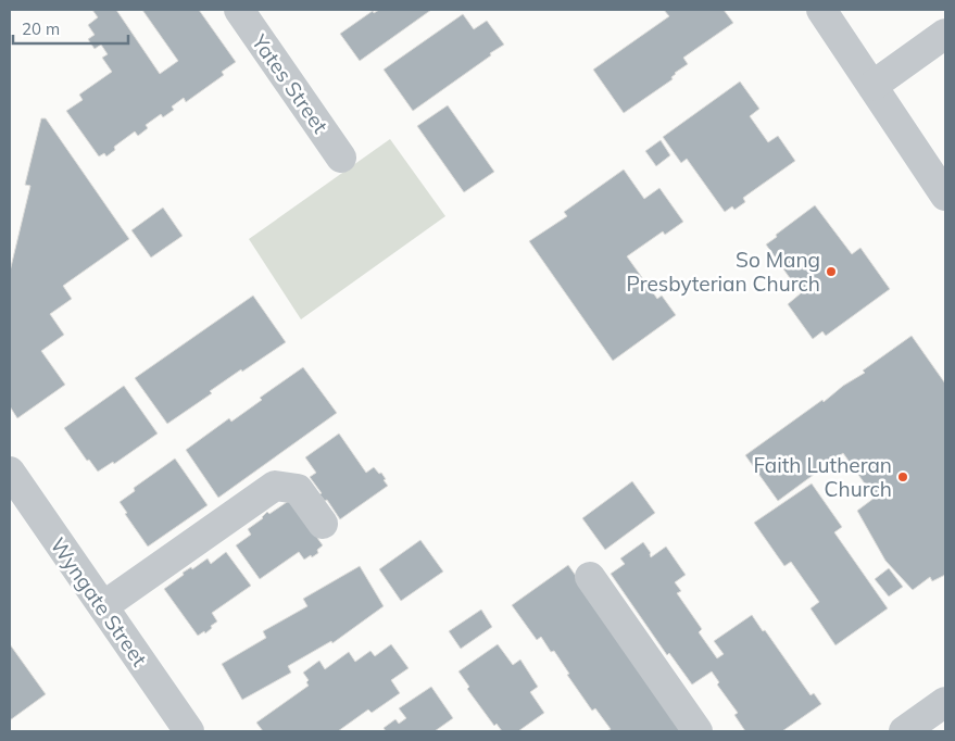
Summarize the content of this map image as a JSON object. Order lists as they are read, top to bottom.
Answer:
{
  "streets": {
    "street": ["Yates Street", "Wyngate Street"]
  },
  "places": ["So Mang Presbyterian Church", "Faith Lutheran Church"],
  "scale_bar": "20 m"
}
